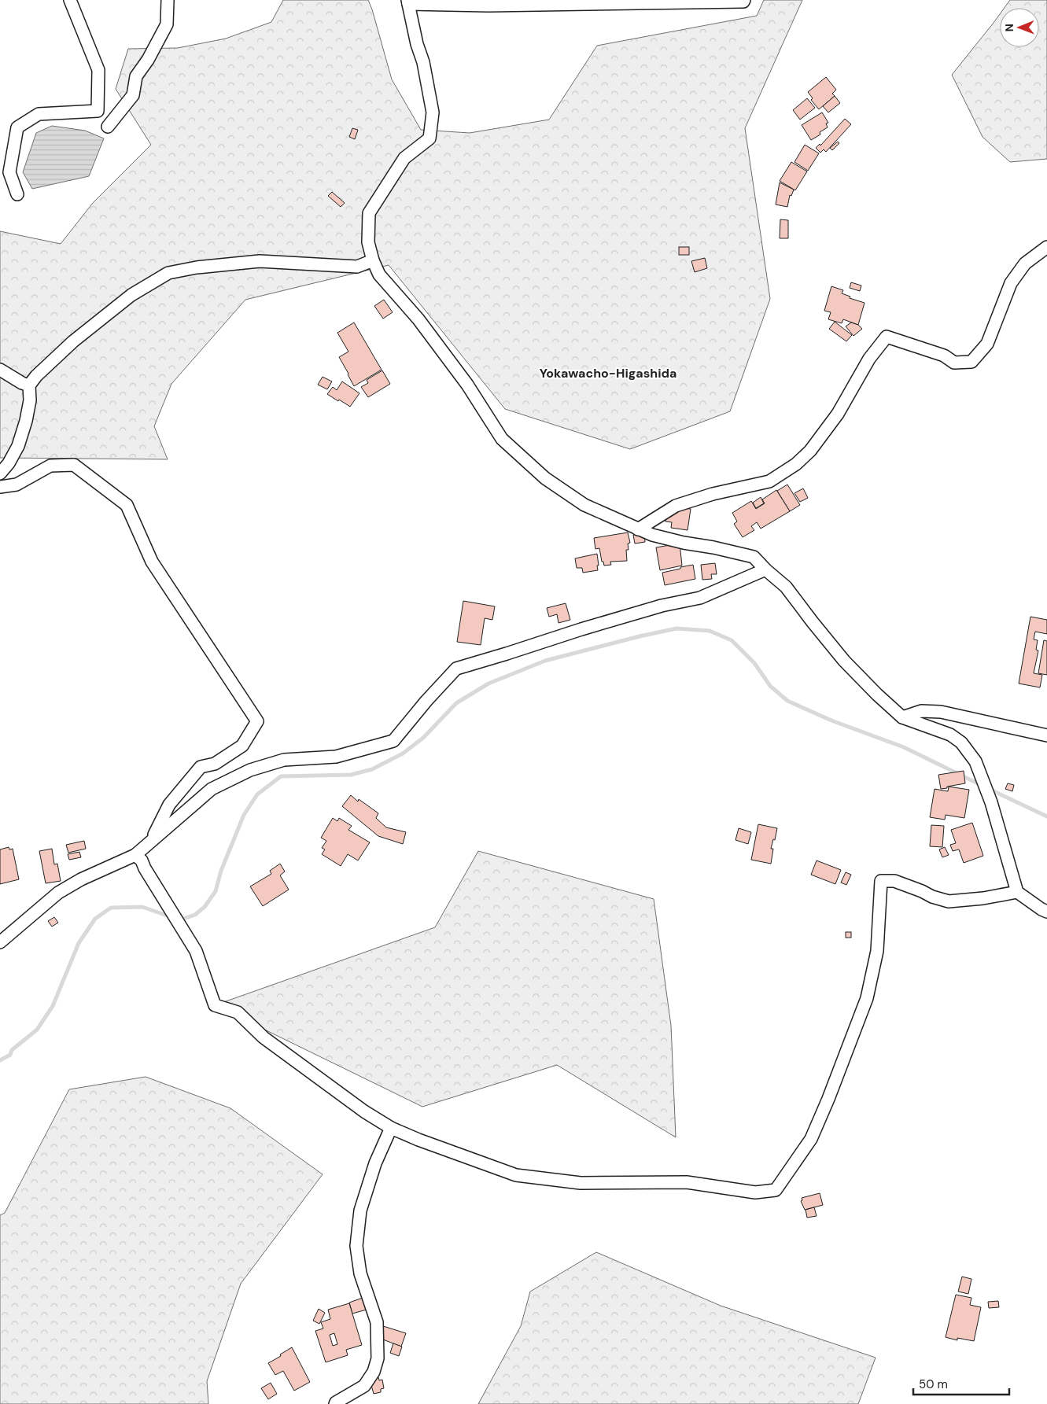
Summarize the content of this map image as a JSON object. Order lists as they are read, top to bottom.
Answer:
{
  "districts": ["Yokawacho-Higashida"],
  "scale_bar": "50 m",
  "north": "left"
}
